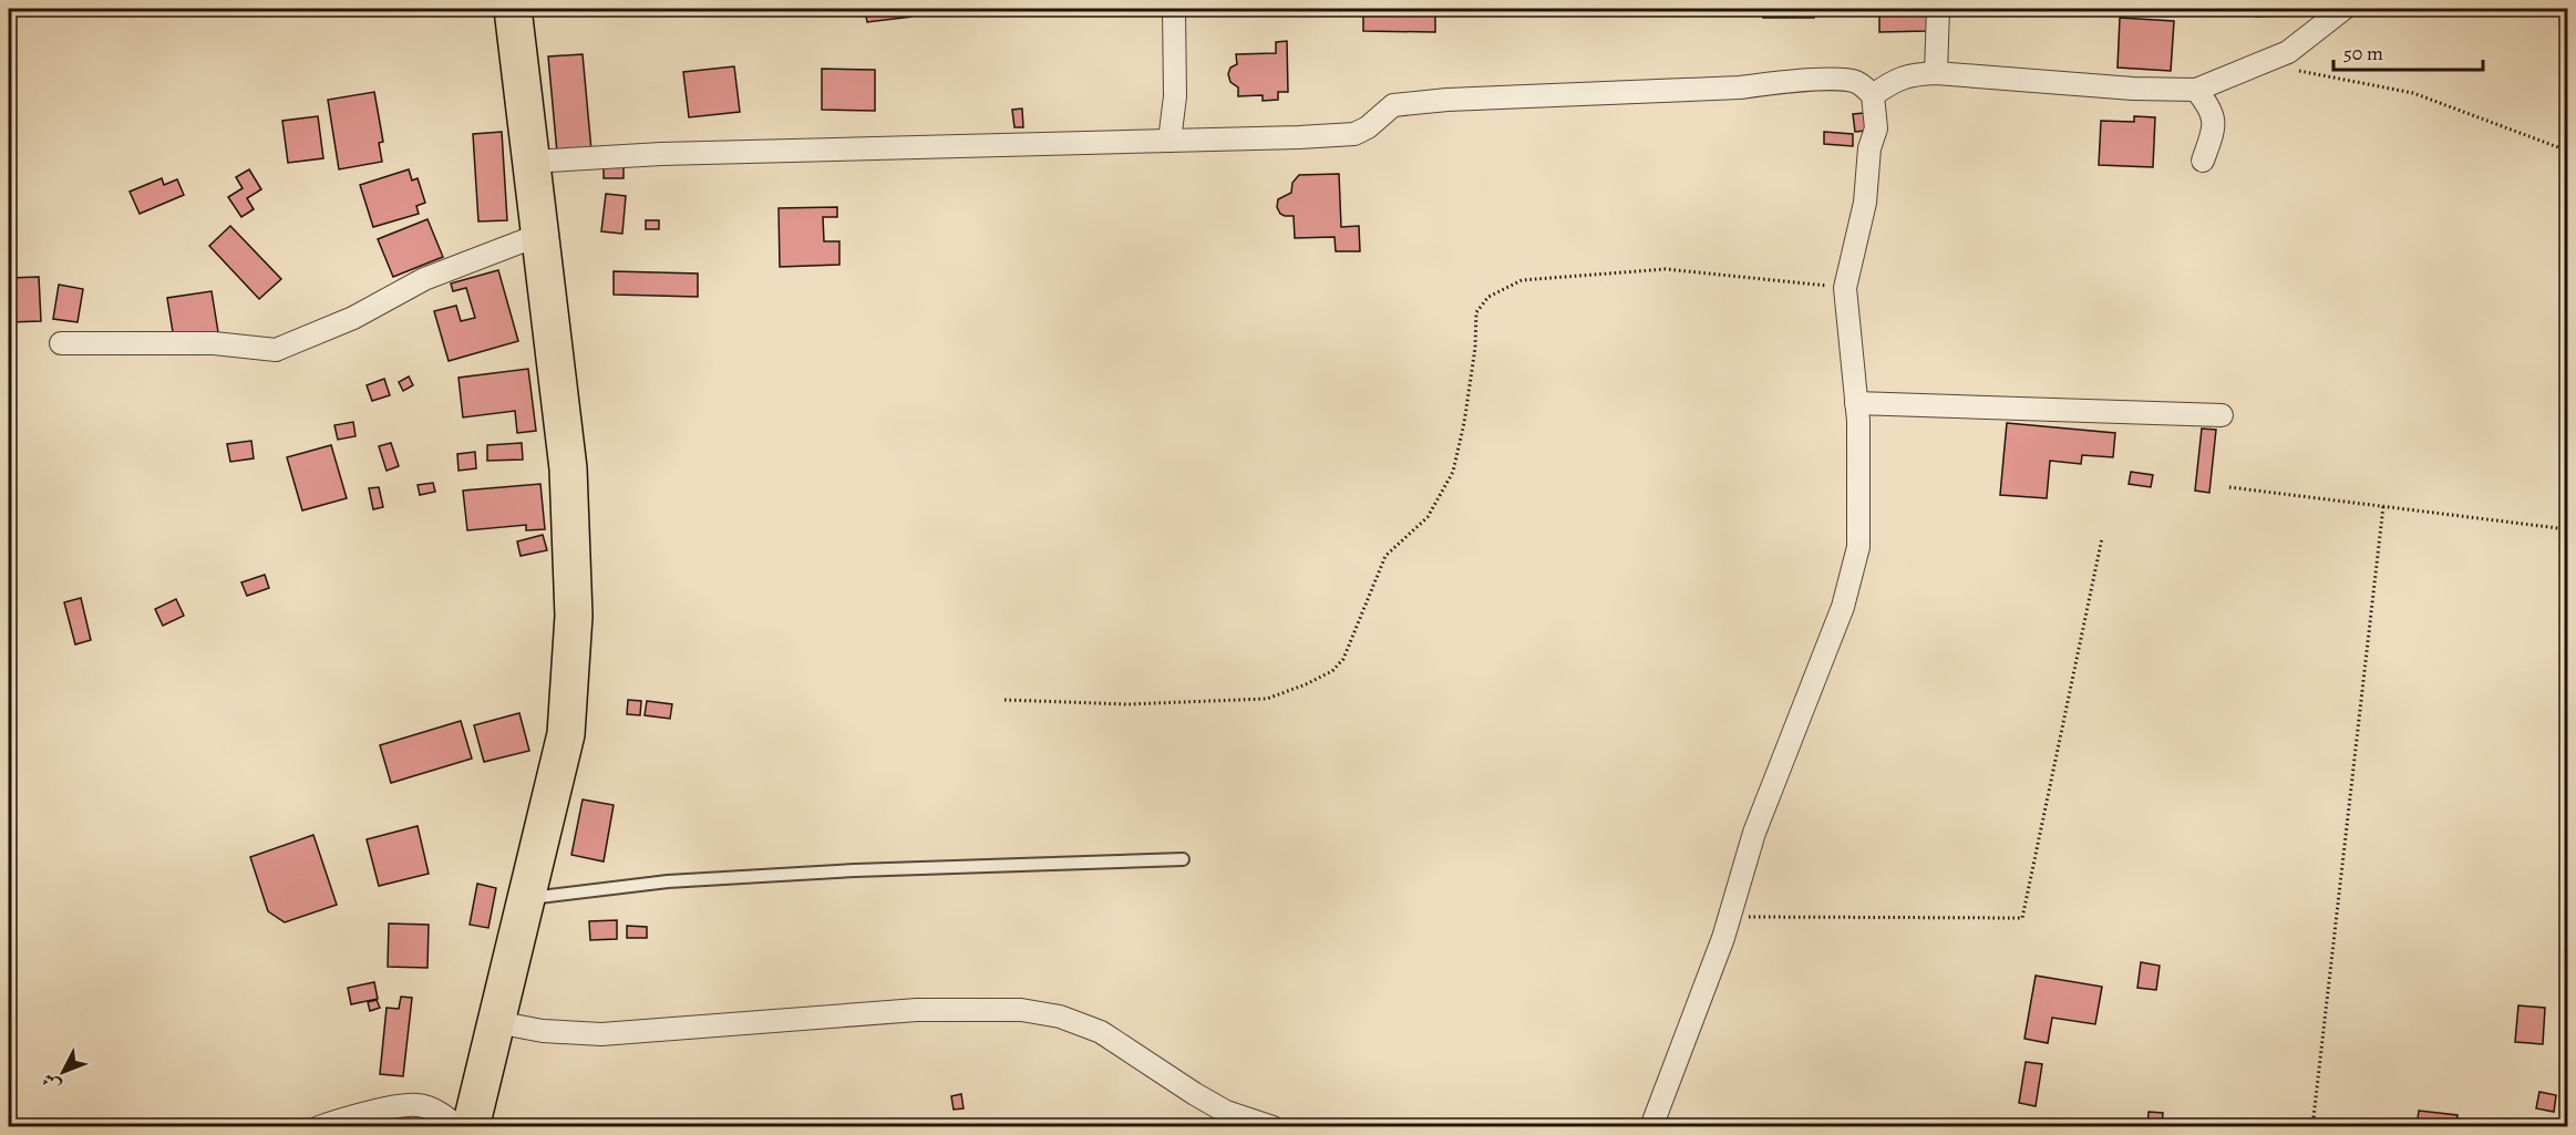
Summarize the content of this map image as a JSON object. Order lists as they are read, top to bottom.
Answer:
{
  "scale_bar": "50 m",
  "north": "bottom left"
}
